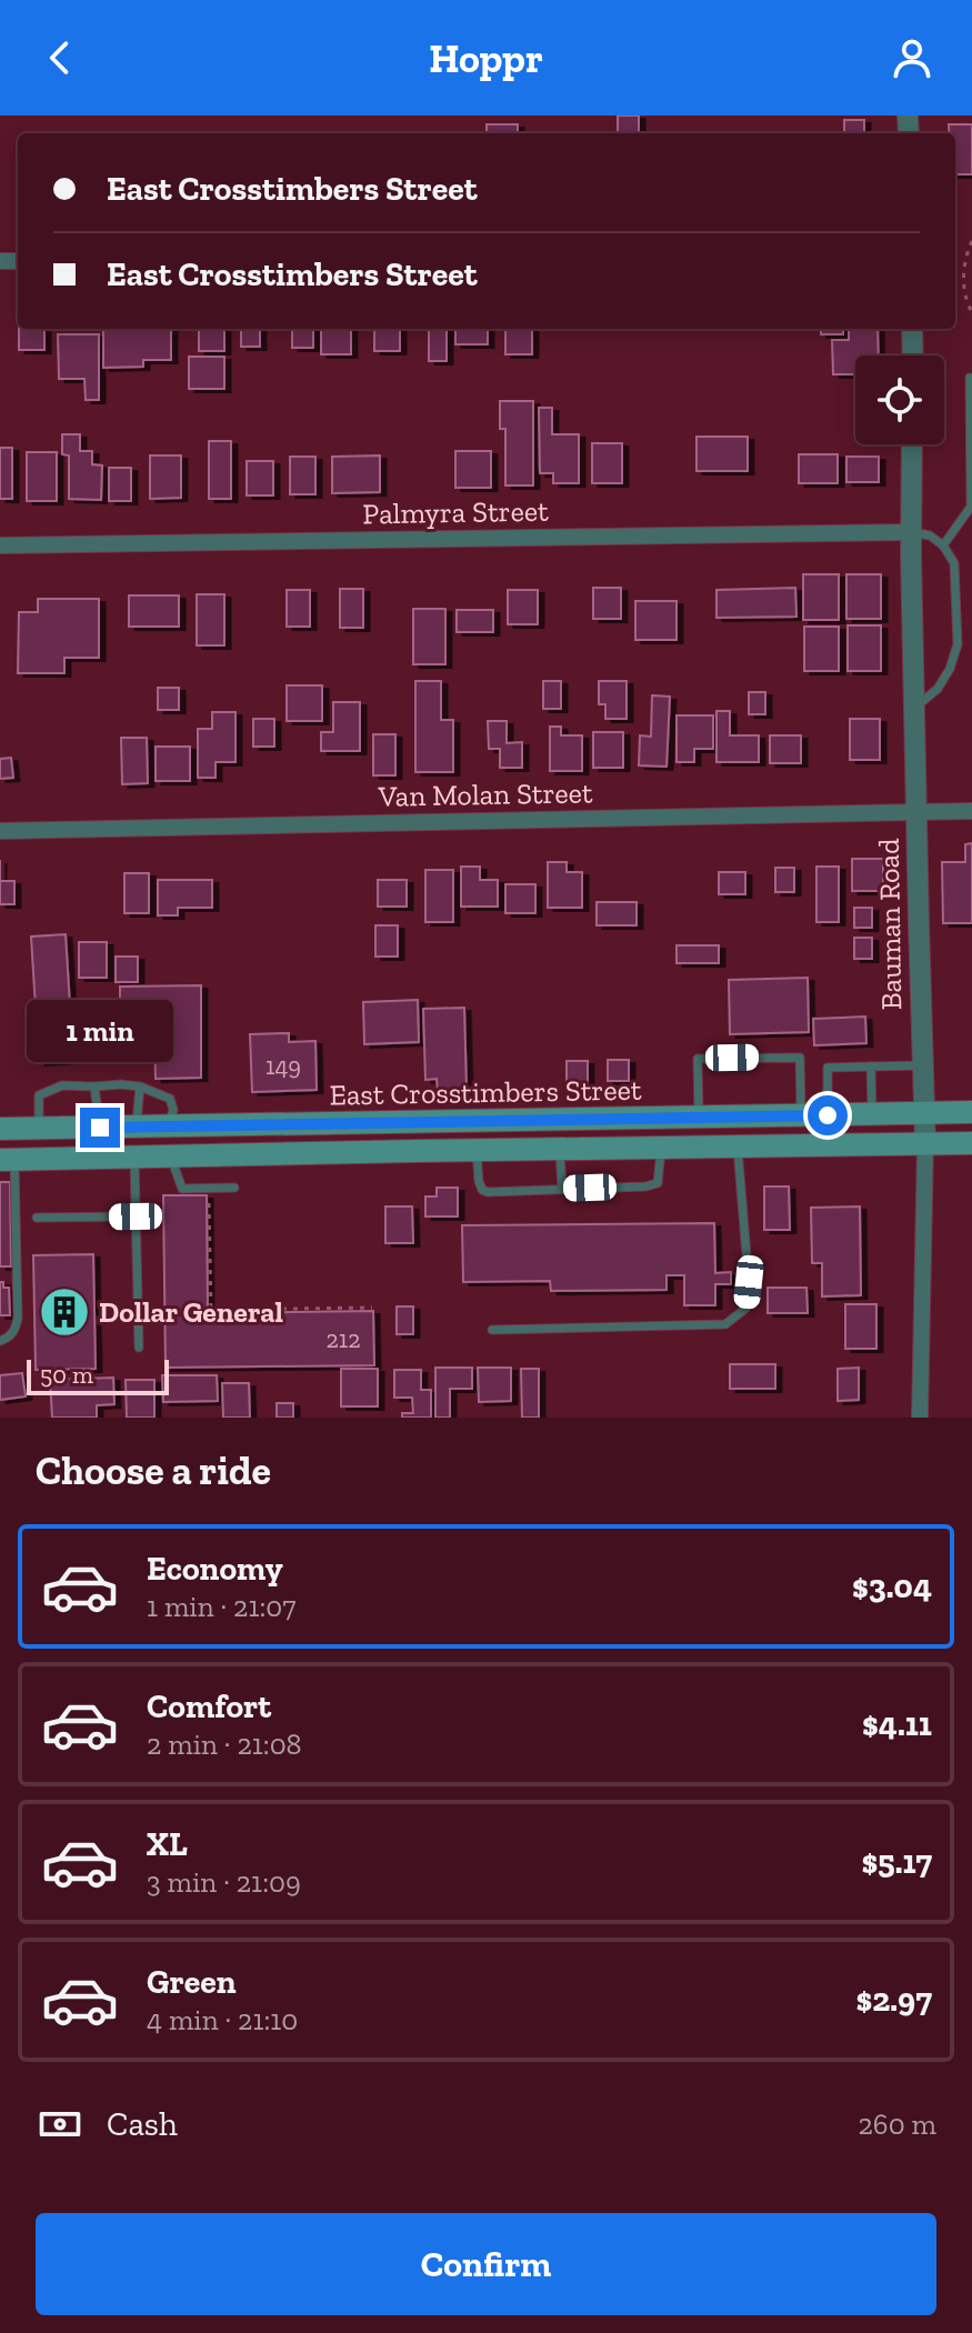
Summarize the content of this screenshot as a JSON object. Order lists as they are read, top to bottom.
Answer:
{
  "streets": {
    "main road": ["East Crosstimbers Street"],
    "street": ["Palmyra Street", "Van Molan Street", "Bauman Road"]
  },
  "crossings": [
    ["Palmyra Street", "Bauman Road"],
    ["Van Molan Street", "Bauman Road"],
    ["Bauman Road", "East Crosstimbers Street"]
  ],
  "places": {
    "building": ["Dollar General"]
  },
  "house_numbers": ["149", "212"],
  "scale_bar": "50 m",
  "page": {
    "header": "Hoppr",
    "banner": ["East Crosstimbers Street", "East Crosstimbers Street"],
    "bubble": "1 min",
    "scale": "50 m",
    "heading": "Choose a ride",
    "list": [
      {
        "name": "Economy",
        "note": "1 min · 21:07",
        "value": "$3.04"
      },
      {
        "name": "Comfort",
        "note": "2 min · 21:08",
        "value": "$4.11"
      },
      {
        "name": "XL",
        "note": "3 min · 21:09",
        "value": "$5.17"
      },
      {
        "name": "Green",
        "note": "4 min · 21:10",
        "value": "$2.97"
      }
    ],
    "pay": ["Cash", "260 m"],
    "buttons": "Confirm"
  }
}
